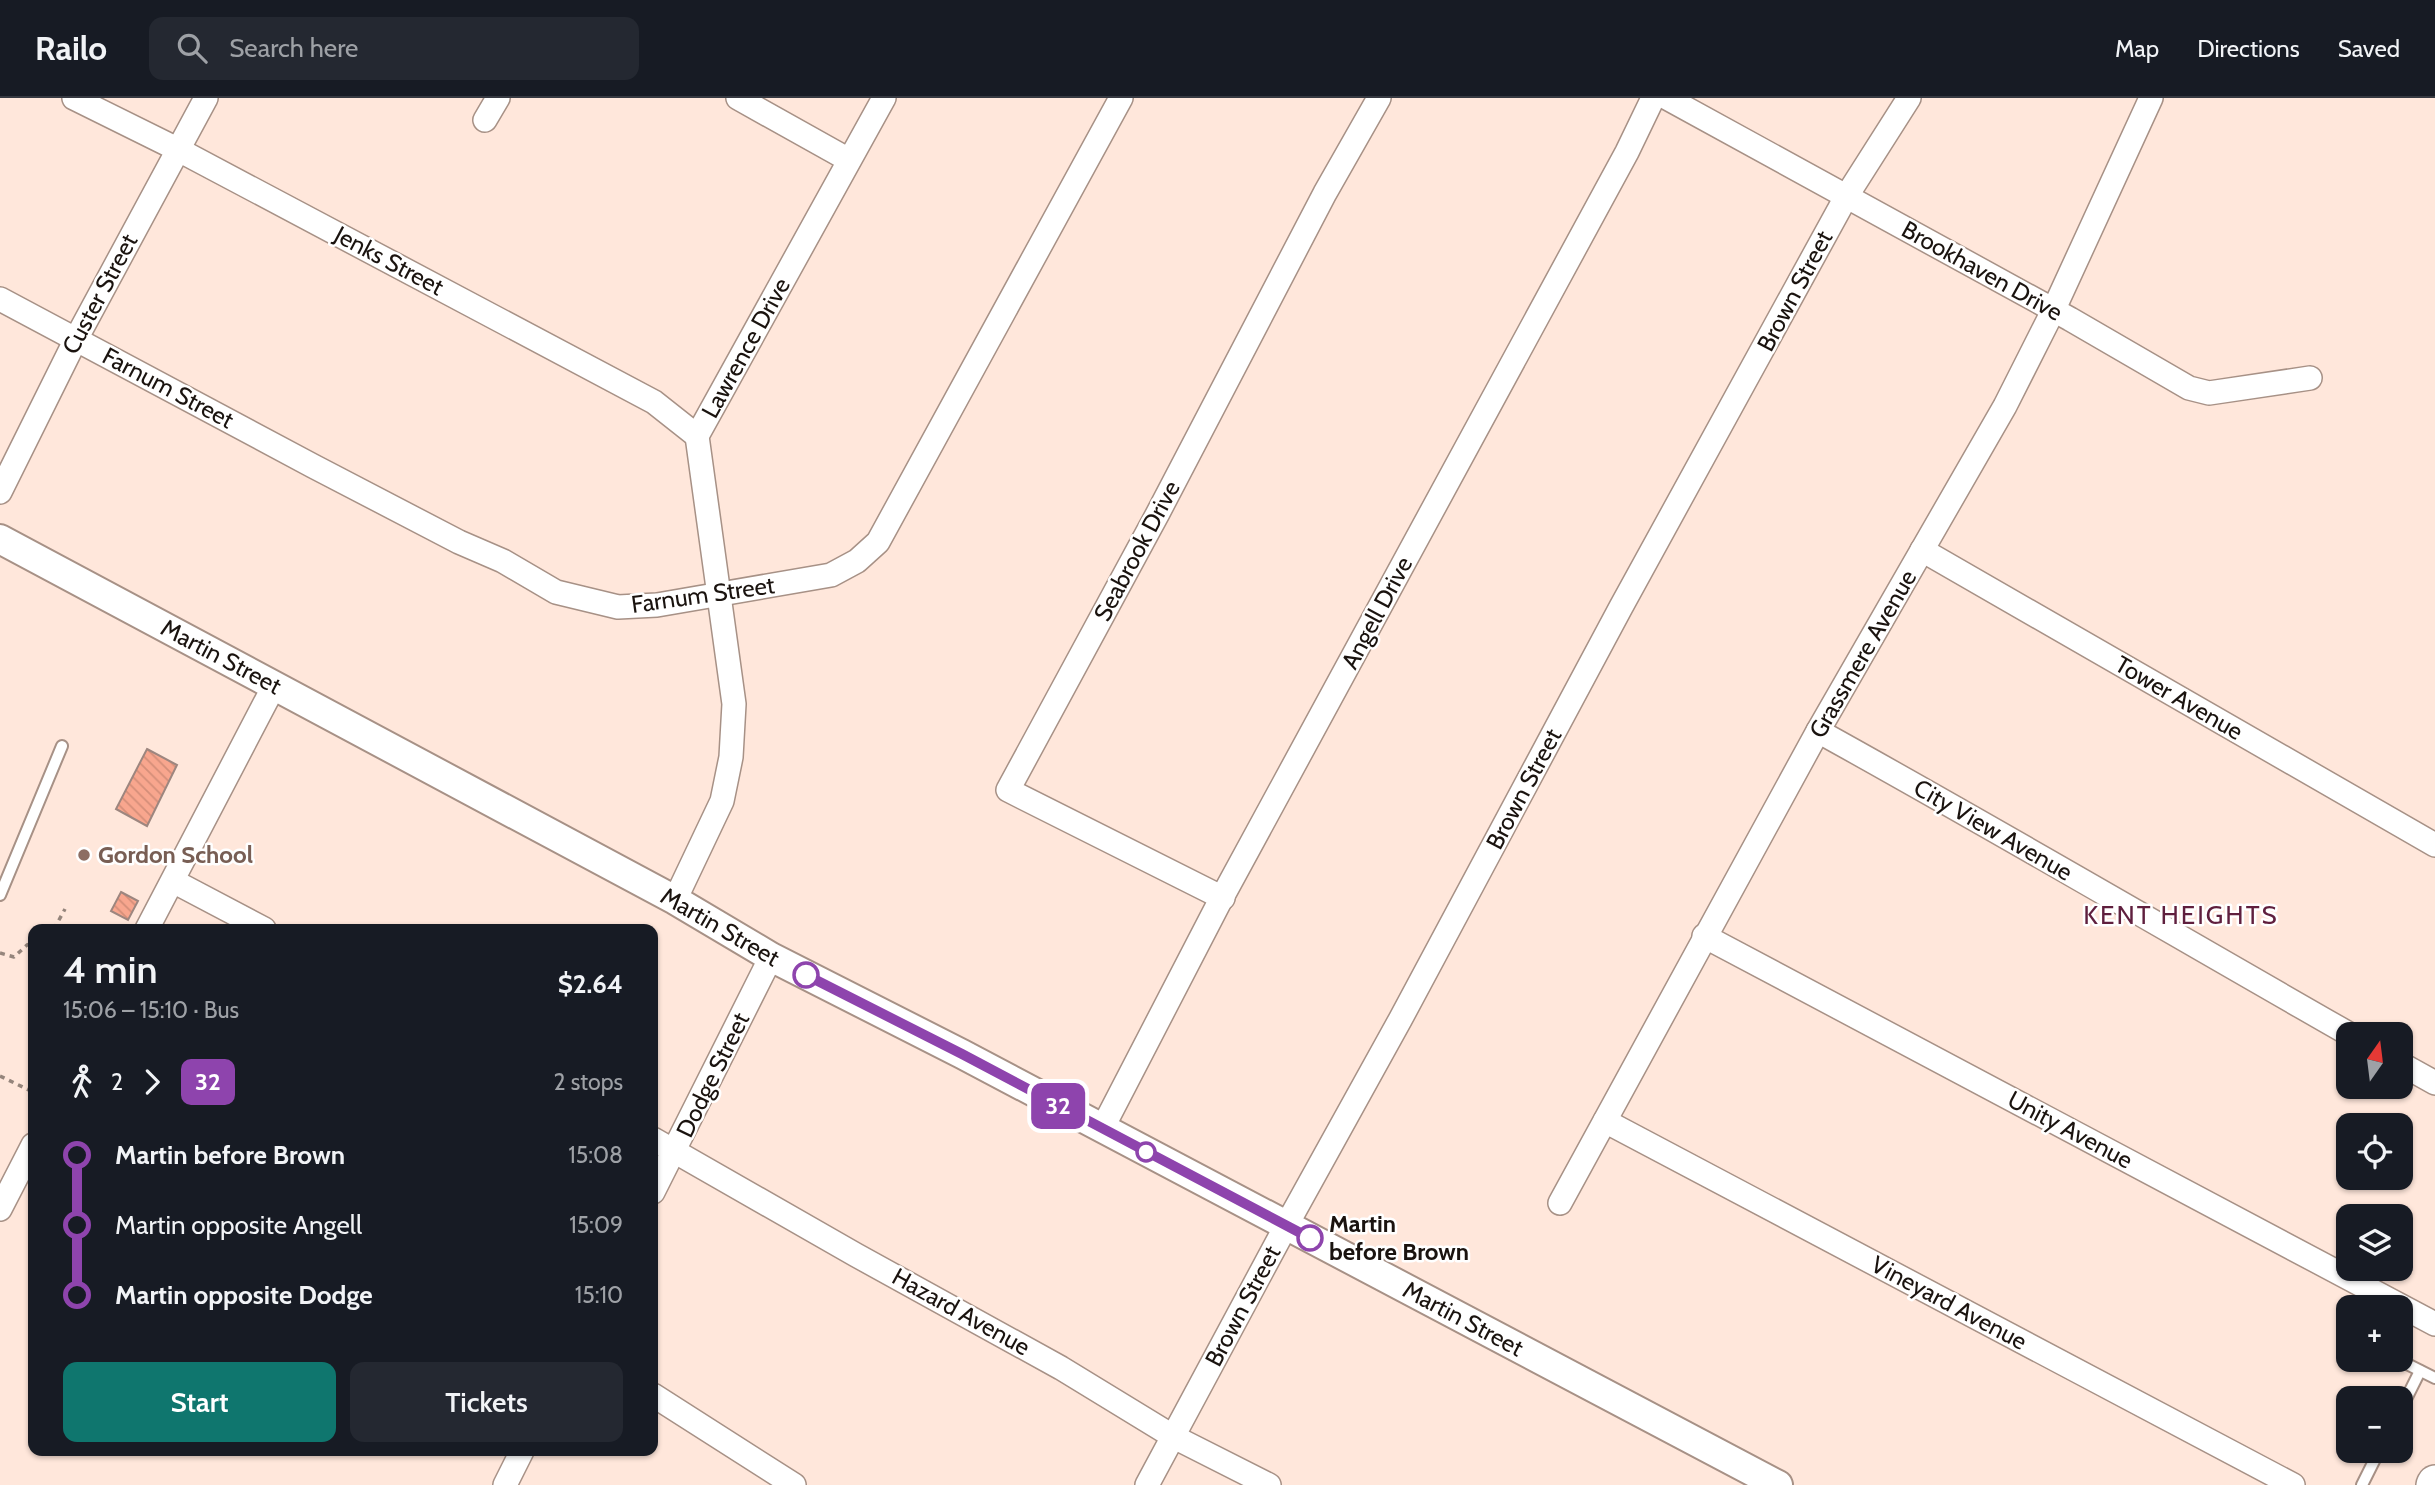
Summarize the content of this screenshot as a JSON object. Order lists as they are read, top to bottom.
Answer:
{
  "streets": {
    "street": [
      "Jenks Street",
      "Brookhaven Drive",
      "Brown Street",
      "Custer Street",
      "Lawrence Drive",
      "Farnum Street",
      "Seabrook Drive",
      "Angell Drive",
      "Grassmere Avenue",
      "Martin Street",
      "Tower Avenue",
      "City View Avenue",
      "Dodge Street",
      "Unity Avenue",
      "Vineyard Avenue",
      "Hazard Avenue"
    ]
  },
  "crossings": [
    ["Jenks Street", "Custer Street"],
    ["Jenks Street", "Lawrence Drive"],
    ["Brookhaven Drive", "Brown Street"],
    ["Brookhaven Drive", "Grassmere Avenue"],
    ["Brown Street", "Martin Street"],
    ["Brown Street", "Hazard Avenue"],
    ["Custer Street", "Farnum Street"],
    ["Lawrence Drive", "Farnum Street"],
    ["Lawrence Drive", "Martin Street"],
    ["Seabrook Drive", "Angell Drive"],
    ["Angell Drive", "Martin Street"],
    ["Grassmere Avenue", "Tower Avenue"],
    ["Grassmere Avenue", "City View Avenue"],
    ["Grassmere Avenue", "Unity Avenue"],
    ["Grassmere Avenue", "Vineyard Avenue"],
    ["Martin Street", "Dodge Street"],
    ["Dodge Street", "Hazard Avenue"]
  ],
  "districts": ["KENT HEIGHTS"],
  "places": ["Gordon School", "Martin before Brown"],
  "lines": ["bus line 32"],
  "north": "top",
  "page": {
    "header": "Railo",
    "search": "Search here",
    "nav": ["Map", "Directions", "Saved"],
    "on_map": "32",
    "heading": ["4 min", "15:06 – 15:10 · Bus", "$2.64"],
    "map_buttons": ["+", "−"],
    "legs": ["2", "32", "2 stops"],
    "list": [
      {
        "name": "Martin before Brown",
        "value": "15:08"
      },
      {
        "name": "Martin opposite Angell",
        "value": "15:09"
      },
      {
        "name": "Martin opposite Dodge",
        "value": "15:10"
      }
    ],
    "buttons": ["Start", "Tickets"]
  }
}
